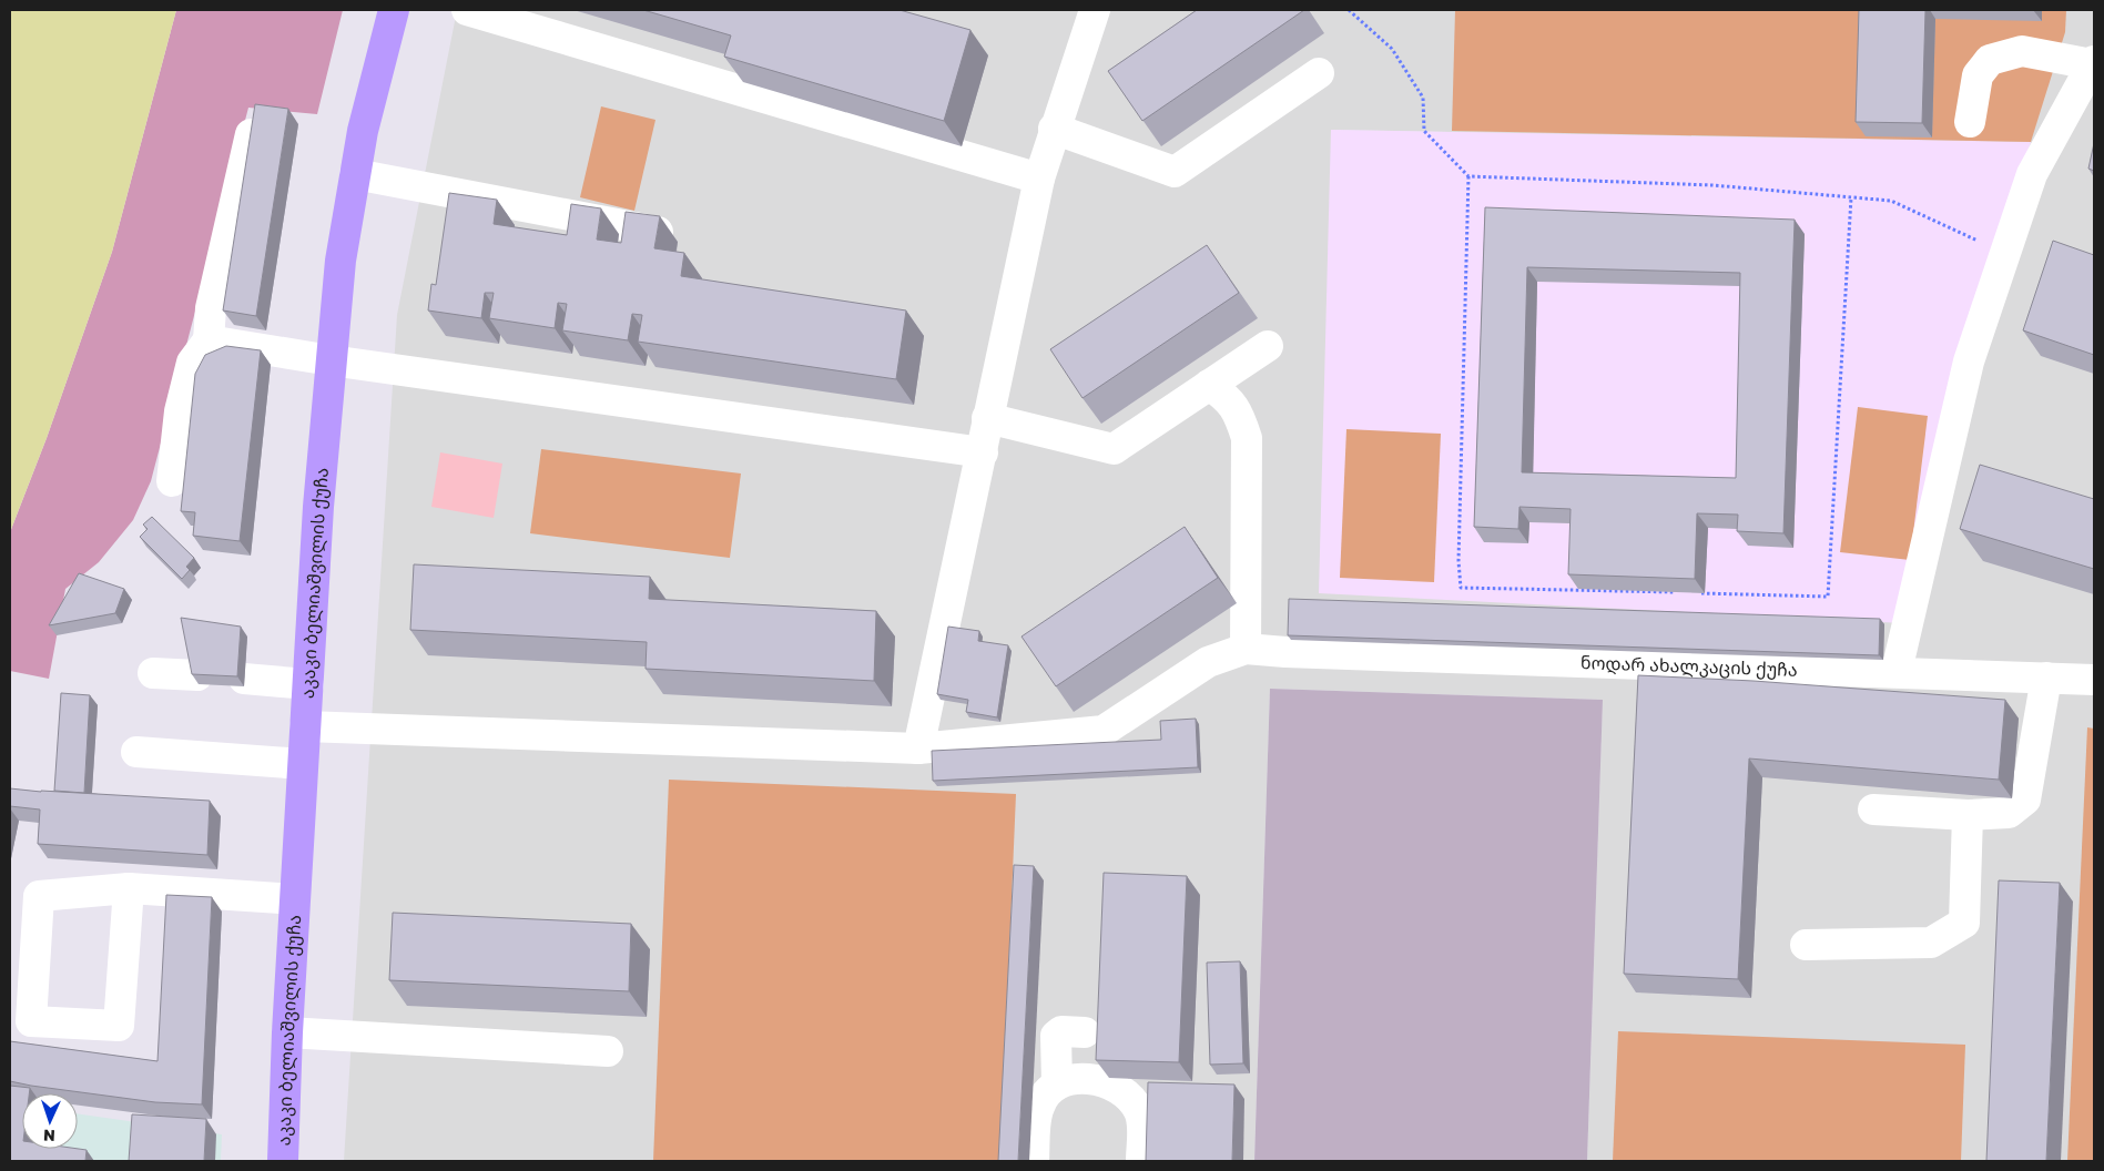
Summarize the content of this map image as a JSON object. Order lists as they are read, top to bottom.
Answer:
{
  "streets": {
    "main road": ["აკაკი ბელიაშვილის ქუჩა"],
    "lane": ["ნოდარ ახალკაცის ქუჩა"]
  },
  "north": "bottom"
}
